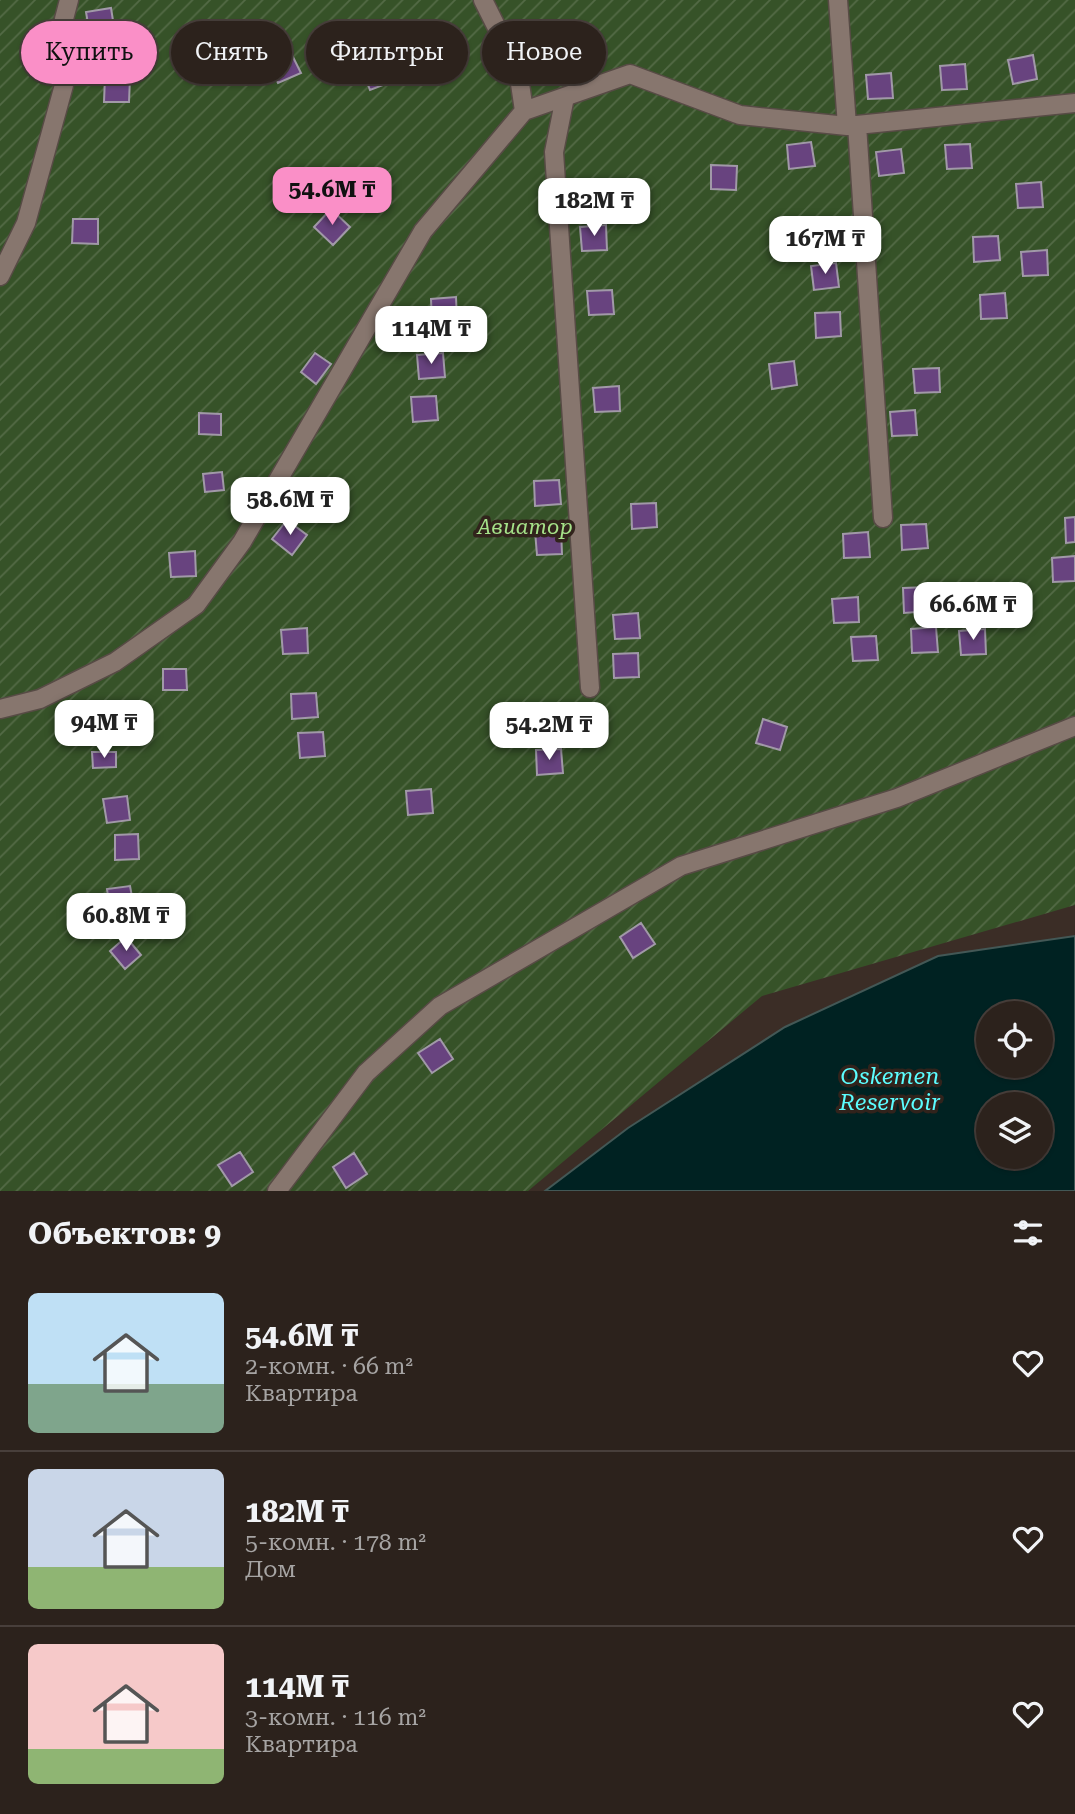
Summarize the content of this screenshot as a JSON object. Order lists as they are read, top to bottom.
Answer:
{
  "water": ["Oskemen Reservoir"],
  "parks": ["Авиатор"],
  "page": {
    "chip": [
      "Купить",
      "Снять",
      "Фильтры",
      "Новое"
    ],
    "price": [
      "54.6M ₸",
      "182M ₸",
      "167M ₸",
      "114M ₸",
      "58.6M ₸",
      "66.6M ₸",
      "94M ₸",
      "54.2M ₸",
      "60.8M ₸"
    ],
    "heading": "Объектов: 9",
    "list": [
      {
        "name": "54.6M ₸",
        "note": "2-комн. · 66 m² · Квартира"
      },
      {
        "name": "182M ₸",
        "note": "5-комн. · 178 m² · Дом"
      },
      {
        "name": "114M ₸",
        "note": "3-комн. · 116 m² · Квартира"
      }
    ]
  }
}
